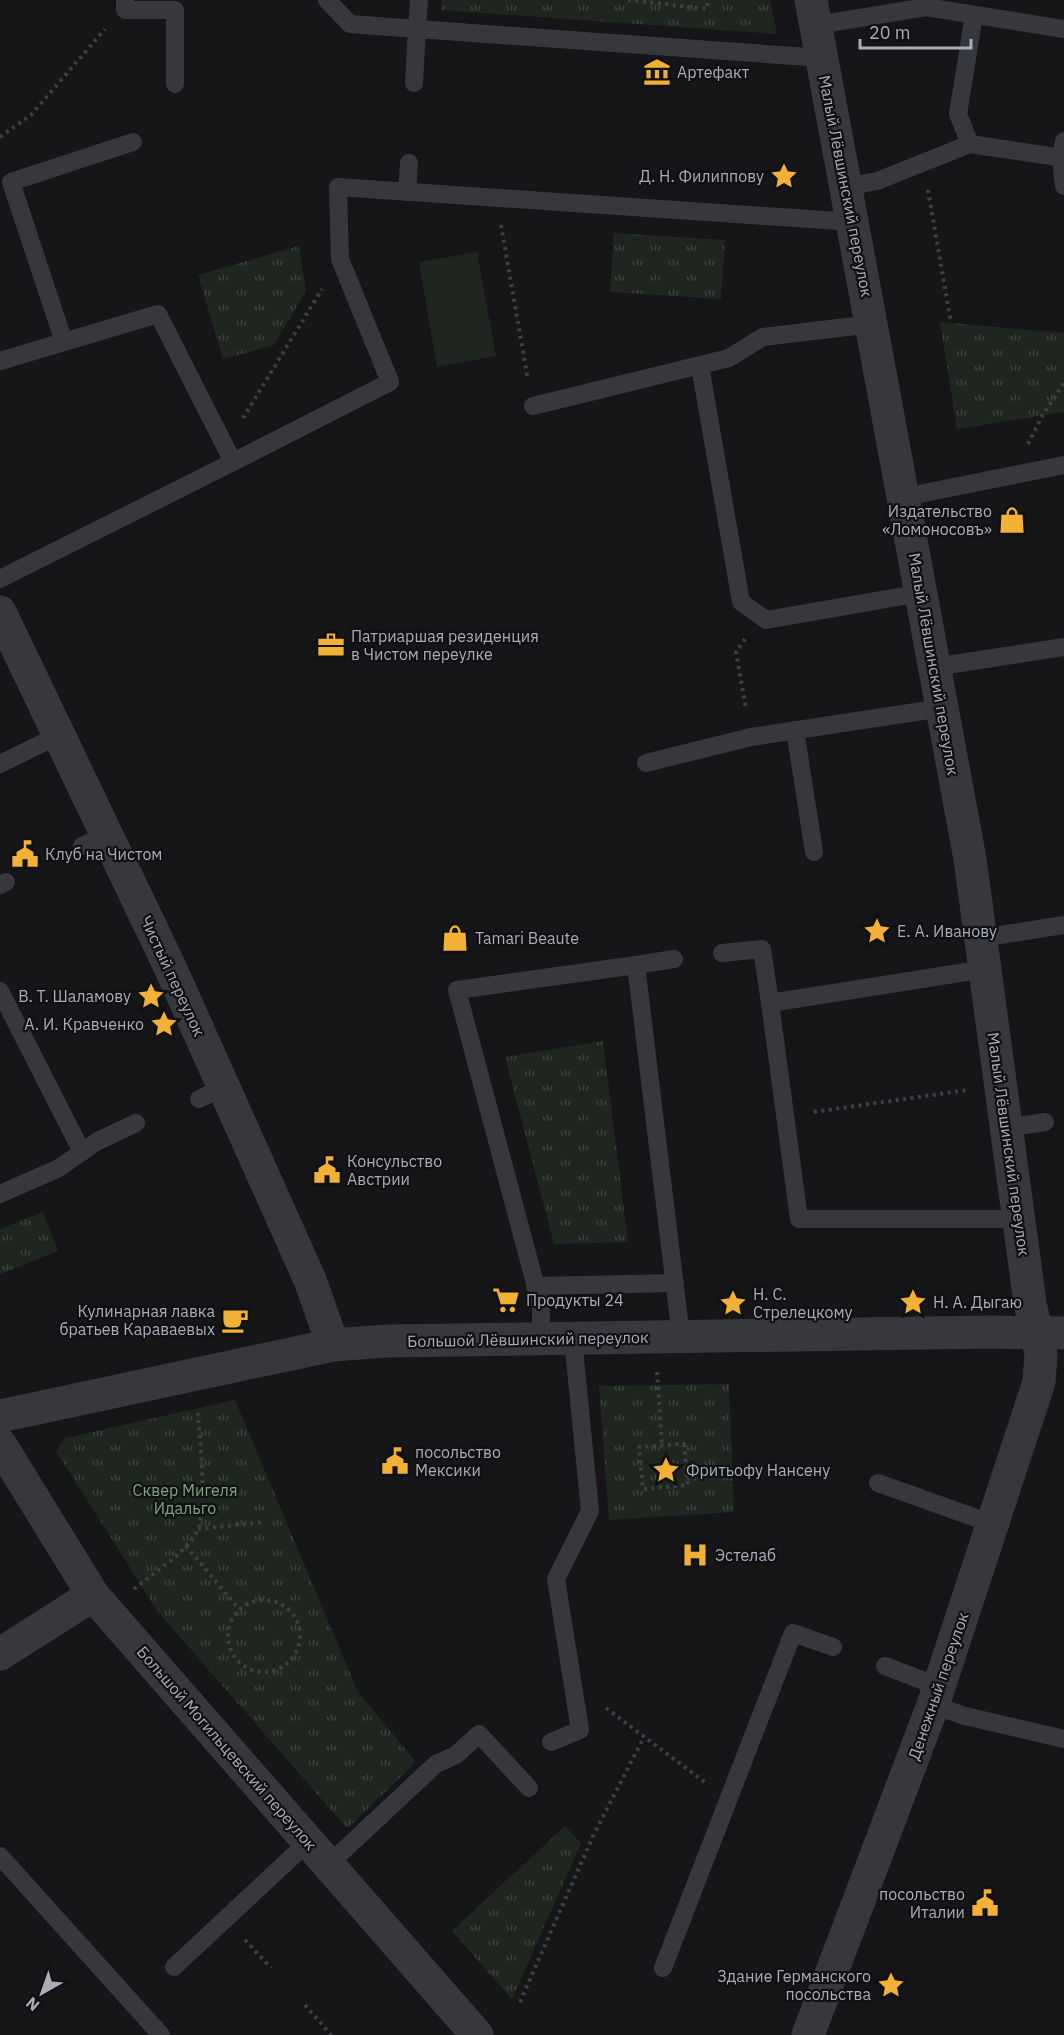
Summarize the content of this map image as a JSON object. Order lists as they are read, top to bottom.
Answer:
{
  "streets": {
    "street": [
      "Малый Лёвшинский переулок",
      "Чистый переулок",
      "Большой Лёвшинский переулок",
      "Денежный переулок",
      "Большой Могильцевский переулок"
    ]
  },
  "crossings": [
    ["Малый Лёвшинский переулок", "Большой Лёвшинский переулок"],
    ["Малый Лёвшинский переулок", "Денежный переулок"],
    ["Чистый переулок", "Большой Лёвшинский переулок"],
    ["Большой Лёвшинский переулок", "Денежный переулок"]
  ],
  "parks": ["Сквер Мигеля Идальго"],
  "places": {
    "museum": ["Артефакт"],
    "place": [
      "Д. Н. Филиппову",
      "Е. А. Иванову",
      "В. Т. Шаламову",
      "А. И. Кравченко",
      "Н. А. Дыгаю",
      "Н. С. Стрелецкому",
      "Фритьофу Нансену",
      "Здание Германского посольства"
    ],
    "shop": ["Издательство «Ломоносовъ»", "Tamari Beaute"],
    "office": ["Патриаршая резиденция в Чистом переулке"],
    "public building": [
      "Клуб на Чистом",
      "Консульство Австрии",
      "посольство Мексики",
      "посольство Италии"
    ],
    "supermarket": ["Продукты 24"],
    "cafe": ["Кулинарная лавка братьев Караваевых"],
    "hospital": ["Эстелаб"]
  },
  "scale_bar": "20 m",
  "north": "bottom left"
}
